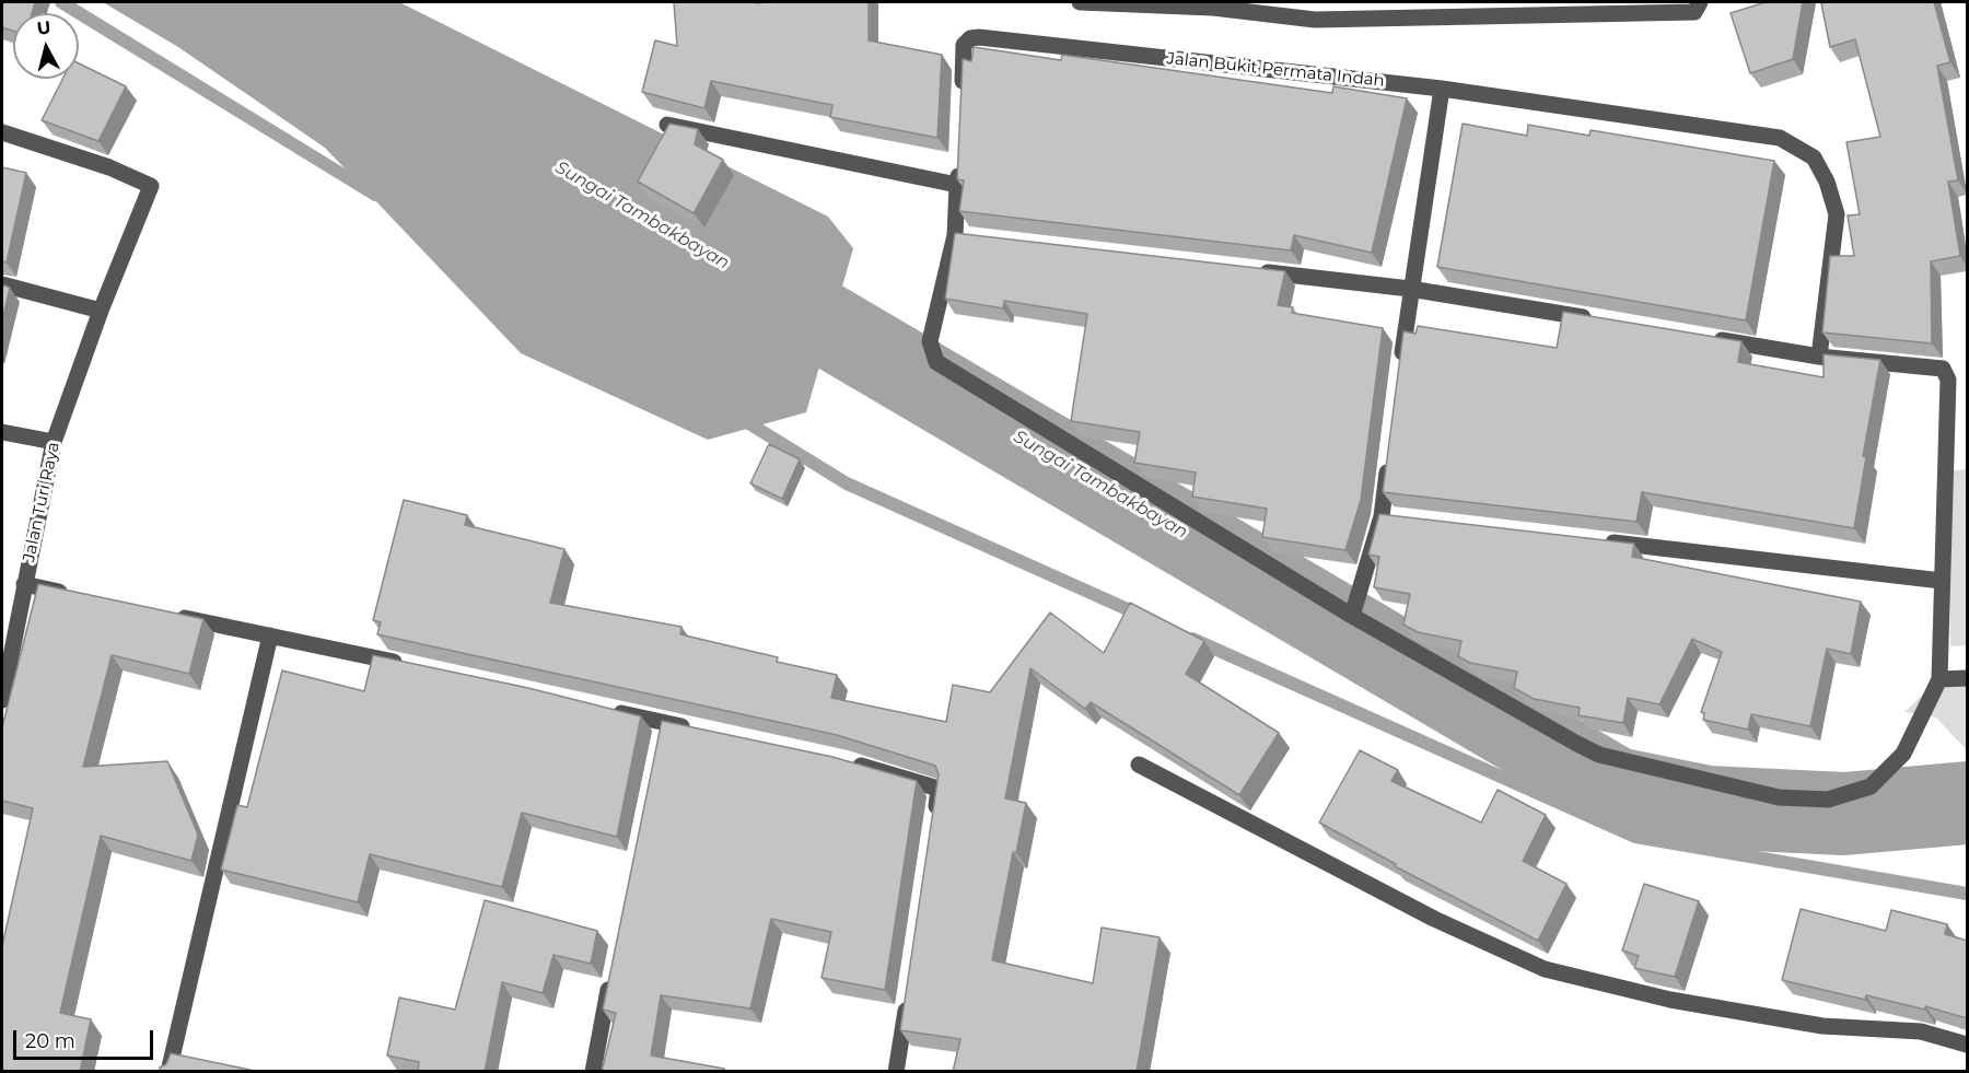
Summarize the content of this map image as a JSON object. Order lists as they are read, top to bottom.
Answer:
{
  "streets": {
    "street": ["Jalan Bukit Permata Indah", "Jalan Turi Raya"]
  },
  "water": ["Sungai Tambakbayan"],
  "scale_bar": "20 m",
  "north": "top"
}
